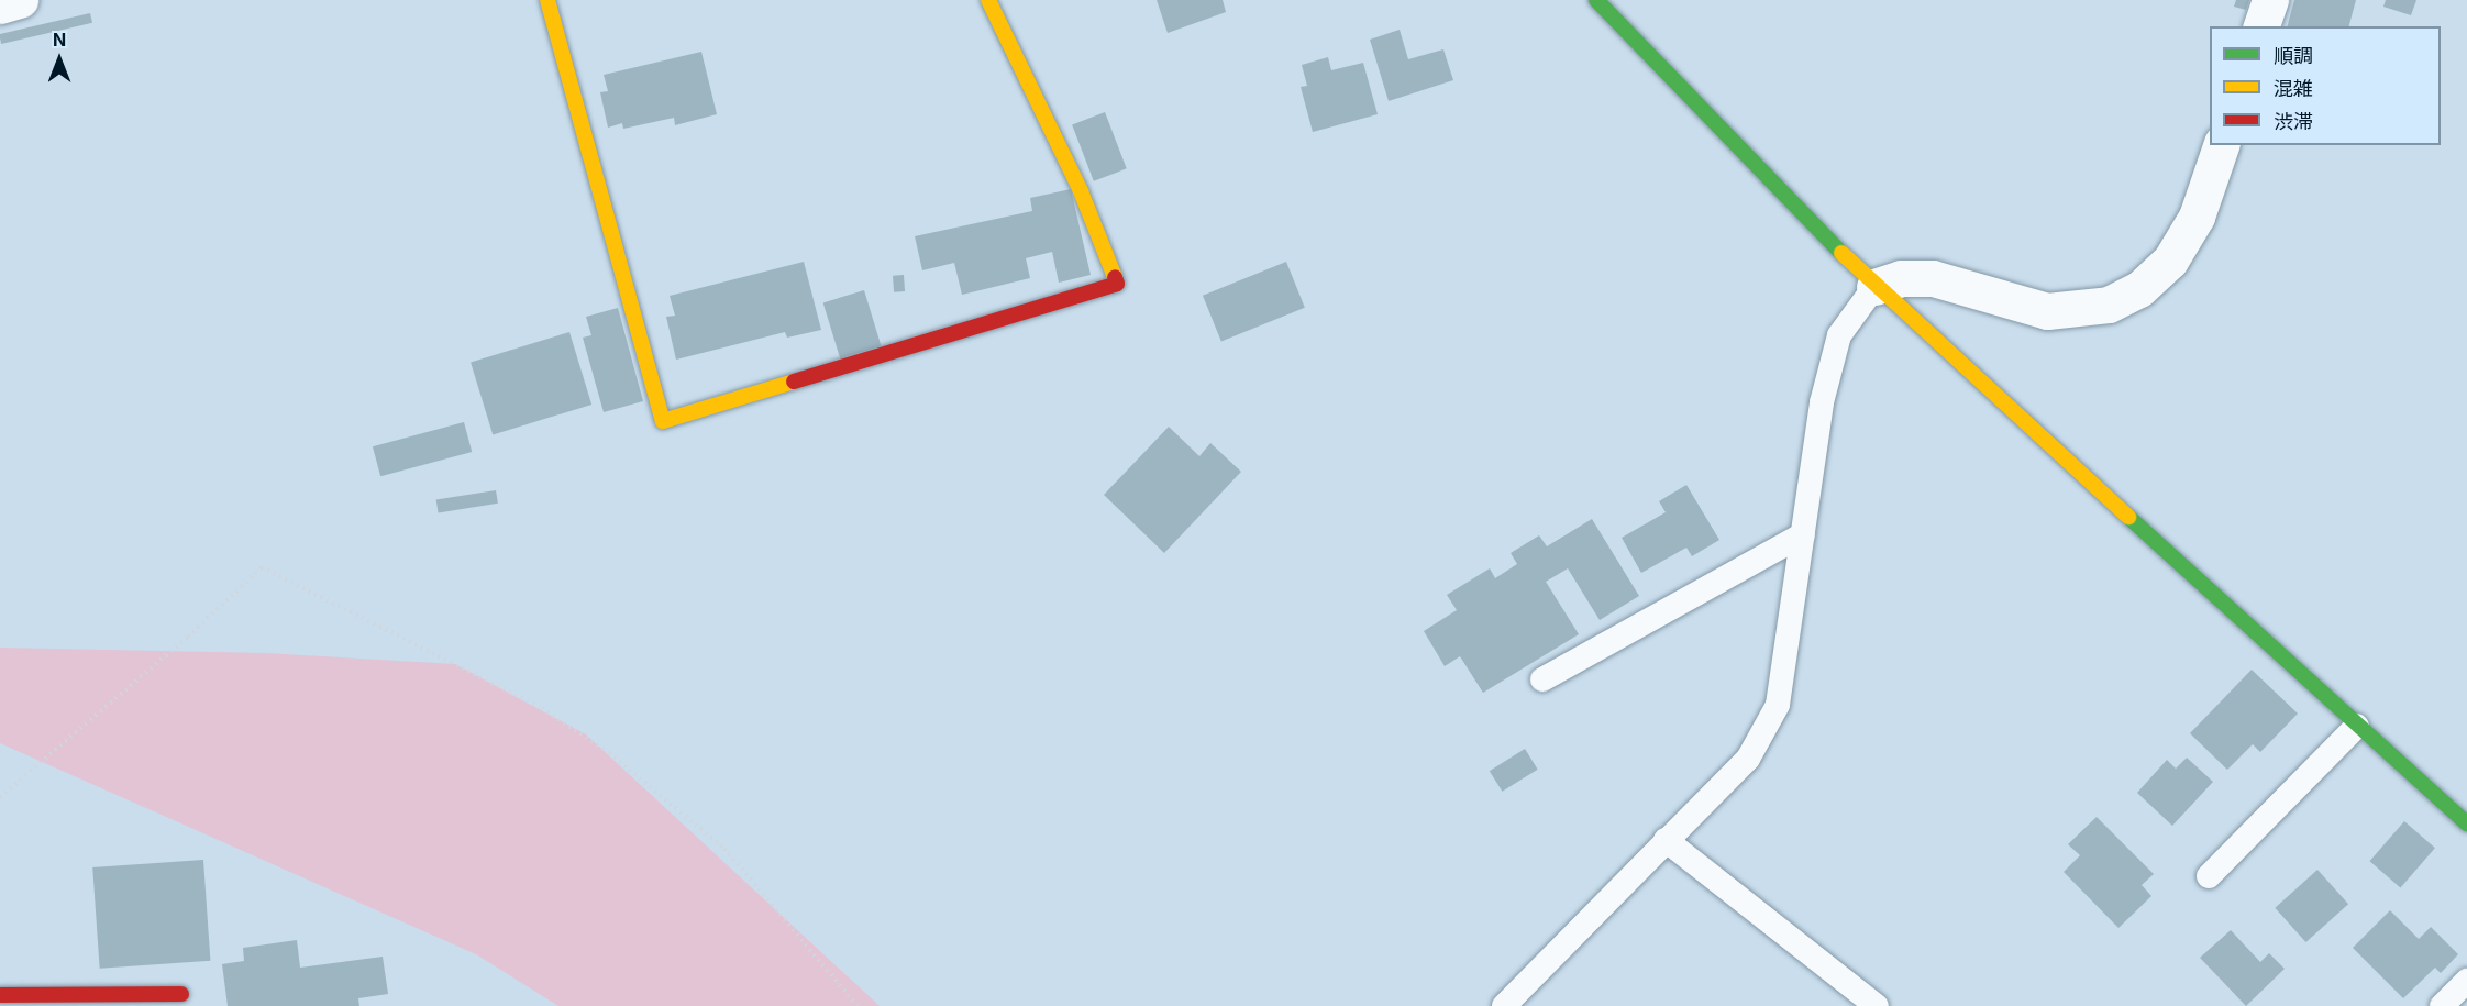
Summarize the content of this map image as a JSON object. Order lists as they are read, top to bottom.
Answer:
{
  "legend": ["順調", "混雑", "渋滞"],
  "north": "top"
}
